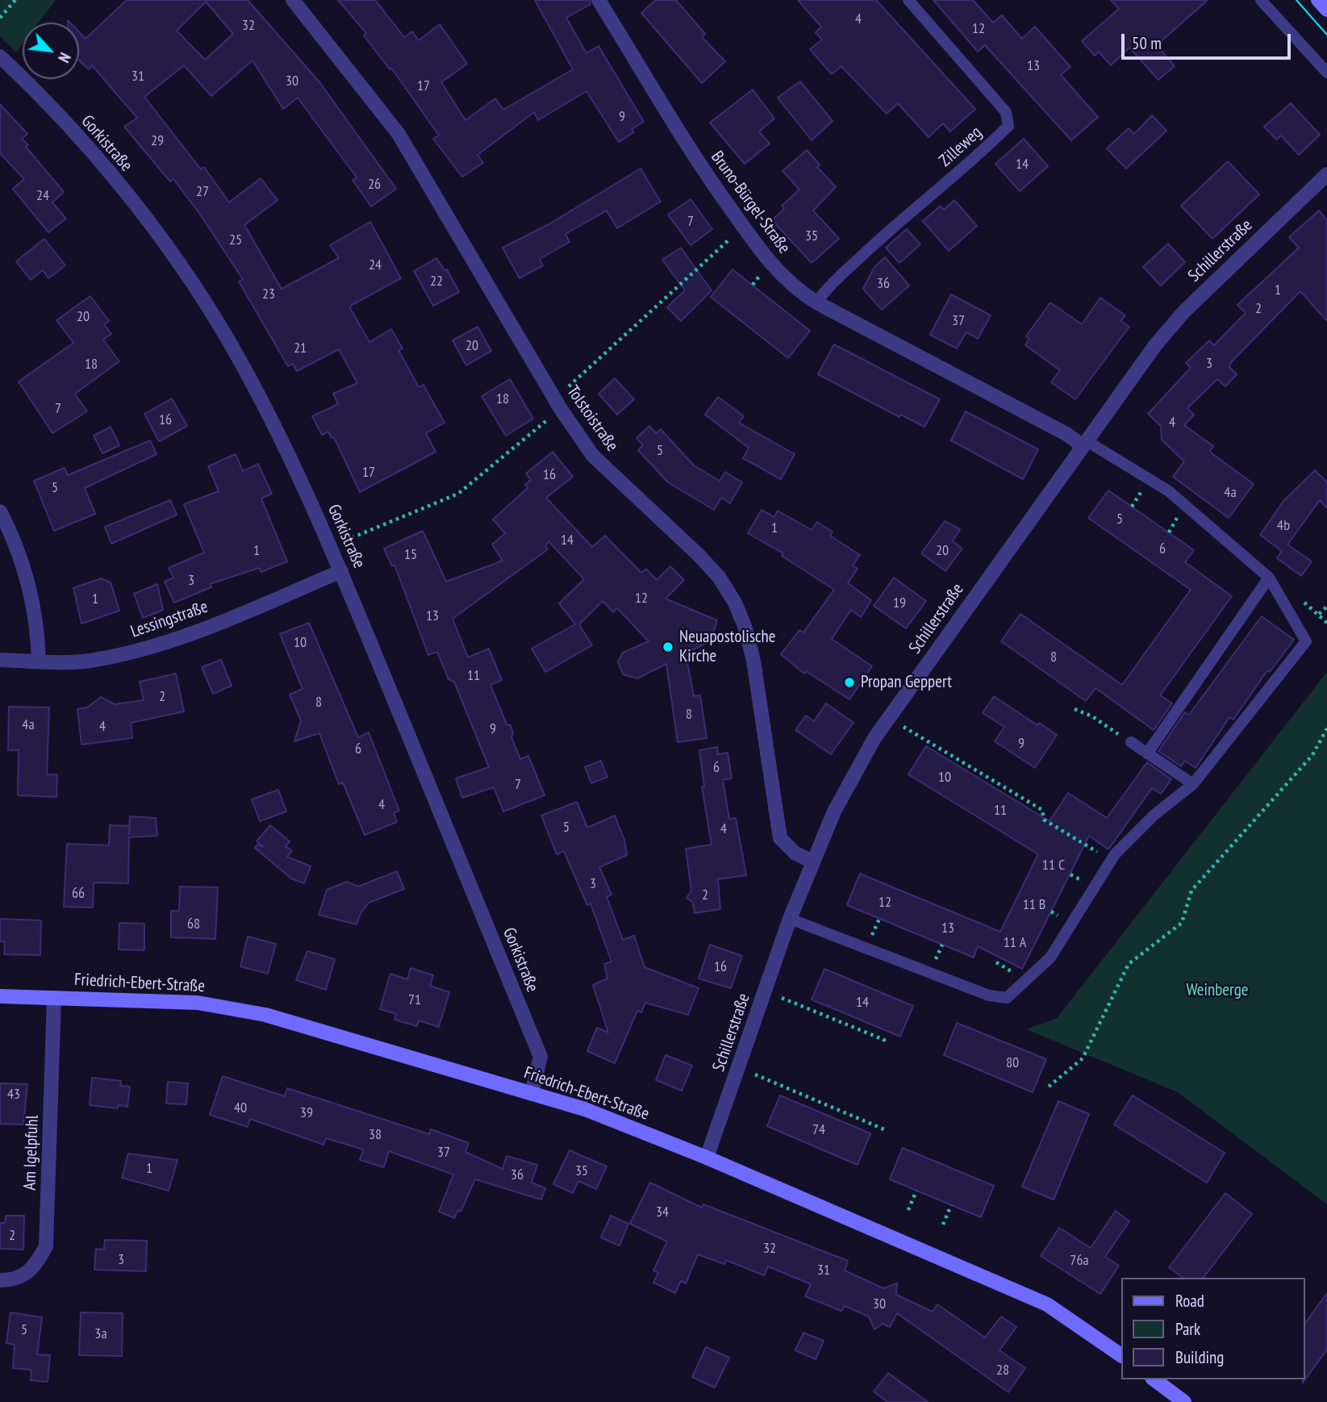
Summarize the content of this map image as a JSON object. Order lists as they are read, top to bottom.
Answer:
{
  "streets": {
    "street": [
      "Gorkistraße",
      "Bruno-Bürgel-Straße",
      "Schillerstraße",
      "Tolstoistraße",
      "Lessingstraße",
      "Friedrich-Ebert-Straße",
      "Am Igelpfuhl"
    ],
    "lane": ["Zilleweg"]
  },
  "crossings": [
    ["Gorkistraße", "Lessingstraße"],
    ["Gorkistraße", "Friedrich-Ebert-Straße"],
    ["Zilleweg", "Bruno-Bürgel-Straße"],
    ["Bruno-Bürgel-Straße", "Schillerstraße"],
    ["Schillerstraße", "Tolstoistraße"],
    ["Schillerstraße", "Friedrich-Ebert-Straße"],
    ["Friedrich-Ebert-Straße", "Am Igelpfuhl"]
  ],
  "parks": ["Weinberge"],
  "places": ["Neuapostolische Kirche", "Propan Geppert"],
  "house_numbers": [
    "4",
    "32",
    "12",
    "13",
    "31",
    "30",
    "17",
    "9",
    "29",
    "14",
    "26",
    "27",
    "24",
    "7",
    "35",
    "25",
    "24",
    "22",
    "36",
    "1",
    "23",
    "2",
    "20",
    "37",
    "20",
    "21",
    "3",
    "18",
    "18",
    "7",
    "16",
    "4",
    "5",
    "17",
    "16",
    "5",
    "4a",
    "5",
    "4b",
    "1",
    "14",
    "6",
    "1",
    "20",
    "15",
    "3",
    "12",
    "1",
    "19",
    "13",
    "10",
    "8",
    "11",
    "2",
    "8",
    "8",
    "4a",
    "4",
    "9",
    "9",
    "6",
    "6",
    "10",
    "7",
    "4",
    "11",
    "5",
    "4",
    "11 C",
    "3",
    "66",
    "2",
    "12",
    "11 B",
    "68",
    "13",
    "11 A",
    "16",
    "71",
    "14",
    "80",
    "43",
    "40",
    "39",
    "74",
    "38",
    "37",
    "1",
    "35",
    "36",
    "34",
    "2",
    "32",
    "3",
    "76a",
    "31",
    "30",
    "5",
    "3a",
    "28"
  ],
  "legend": ["Road", "Park", "Building"],
  "scale_bar": "50 m",
  "north": "bottom right"
}
